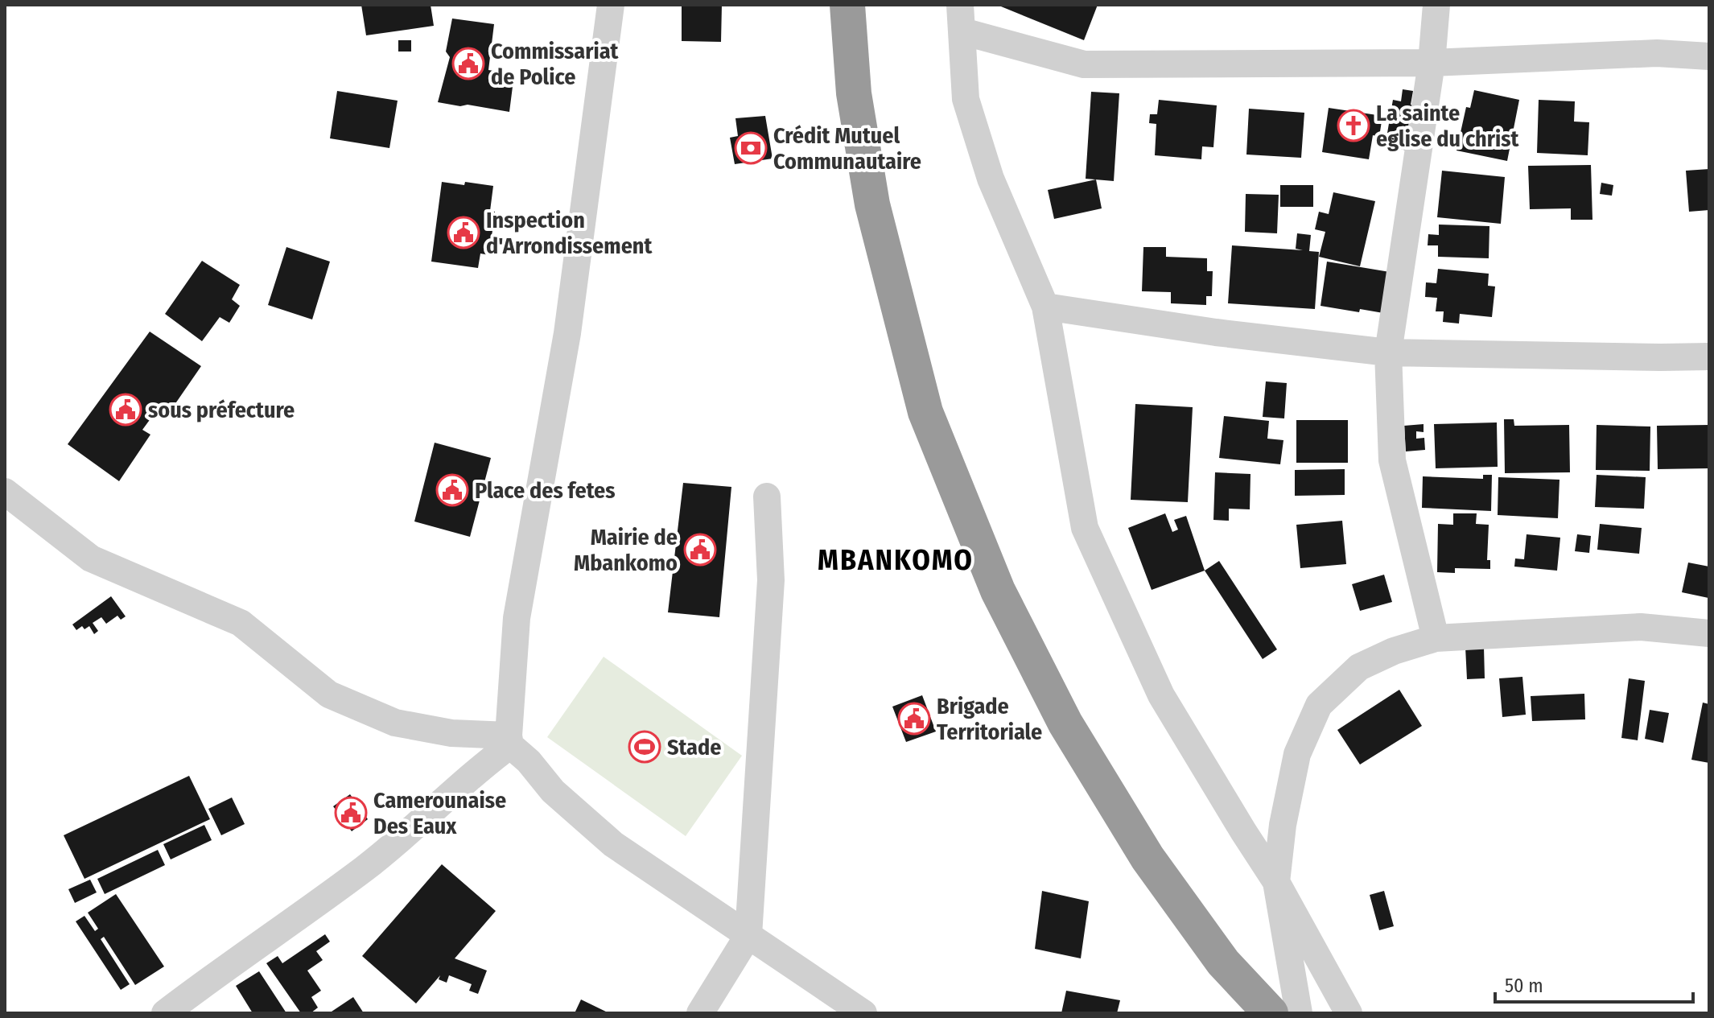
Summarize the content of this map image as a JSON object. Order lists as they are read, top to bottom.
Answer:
{
  "districts": ["MBANKOMO"],
  "places": {
    "public building": [
      "Commissariat de Police",
      "Inspection d'Arrondissement",
      "sous préfecture",
      "Place des fetes",
      "Mairie de Mbankomo",
      "Brigade Territoriale",
      "Camerounaise Des Eaux"
    ],
    "church": ["La sainte eglise du christ"],
    "bank": ["Crédit Mutuel Communautaire"],
    "sports": ["Stade"]
  },
  "scale_bar": "50 m"
}
